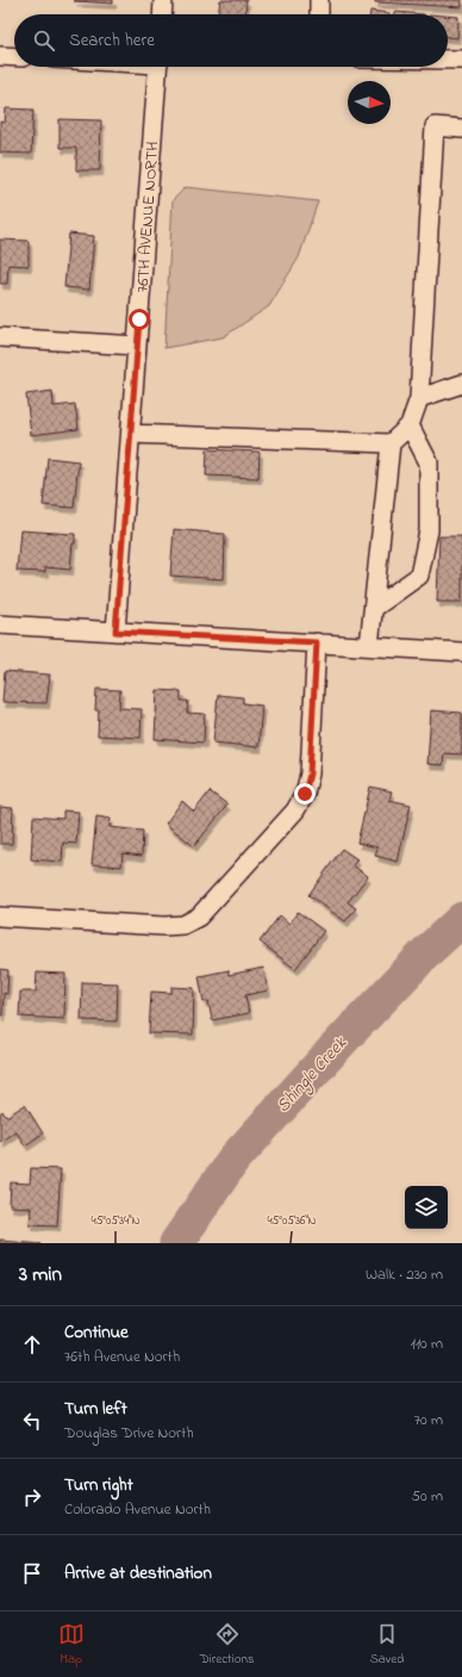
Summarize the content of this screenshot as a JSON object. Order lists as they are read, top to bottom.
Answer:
{
  "streets": {
    "street": ["76TH AVENUE NORTH"]
  },
  "water": ["Shingle Creek"],
  "north": "right",
  "page": {
    "search": "Search here",
    "heading": ["3 min", "Walk · 230 m"],
    "list": [
      ["Continue", "76th Avenue North", "110 m"],
      ["Turn left", "Douglas Drive North", "70 m"],
      ["Turn right", "Colorado Avenue North", "50 m"],
      "Arrive at destination"
    ],
    "nav": ["Map", "Directions", "Saved"]
  },
  "coordinates": ["45°05'34\"N", "45°05'36\"N"]
}
